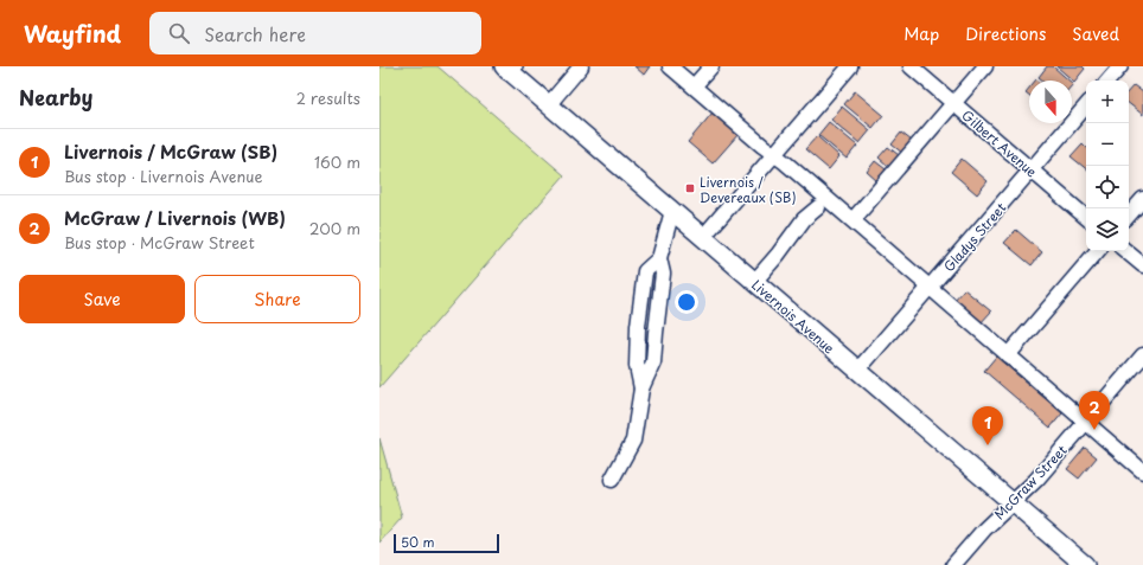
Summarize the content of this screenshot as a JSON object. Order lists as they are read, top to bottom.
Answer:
{
  "streets": {
    "main road": ["Livernois Avenue"],
    "street": ["Gilbert Avenue", "Gladys Street", "McGraw Street"]
  },
  "crossings": [
    ["Gilbert Avenue", "Gladys Street"],
    ["Gladys Street", "Livernois Avenue"],
    ["Livernois Avenue", "McGraw Street"]
  ],
  "places": {
    "transit": ["Livernois / Devereaux (SB)"]
  },
  "scale_bar": "50 m",
  "north": "bottom",
  "page": {
    "header": "Wayfind",
    "search": "Search here",
    "nav": ["Map", "Directions", "Saved"],
    "heading": ["Nearby", "2 results"],
    "map_buttons": ["+", "−"],
    "list": [
      {
        "mark": "1",
        "name": "Livernois / McGraw (SB)",
        "note": "Bus stop · Livernois Avenue",
        "value": "160 m"
      },
      {
        "mark": "2",
        "name": "McGraw / Livernois (WB)",
        "note": "Bus stop · McGraw Street",
        "value": "200 m"
      }
    ],
    "buttons": ["Save", "Share"],
    "pins": ["2", "1"],
    "scale": "50 m"
  }
}
